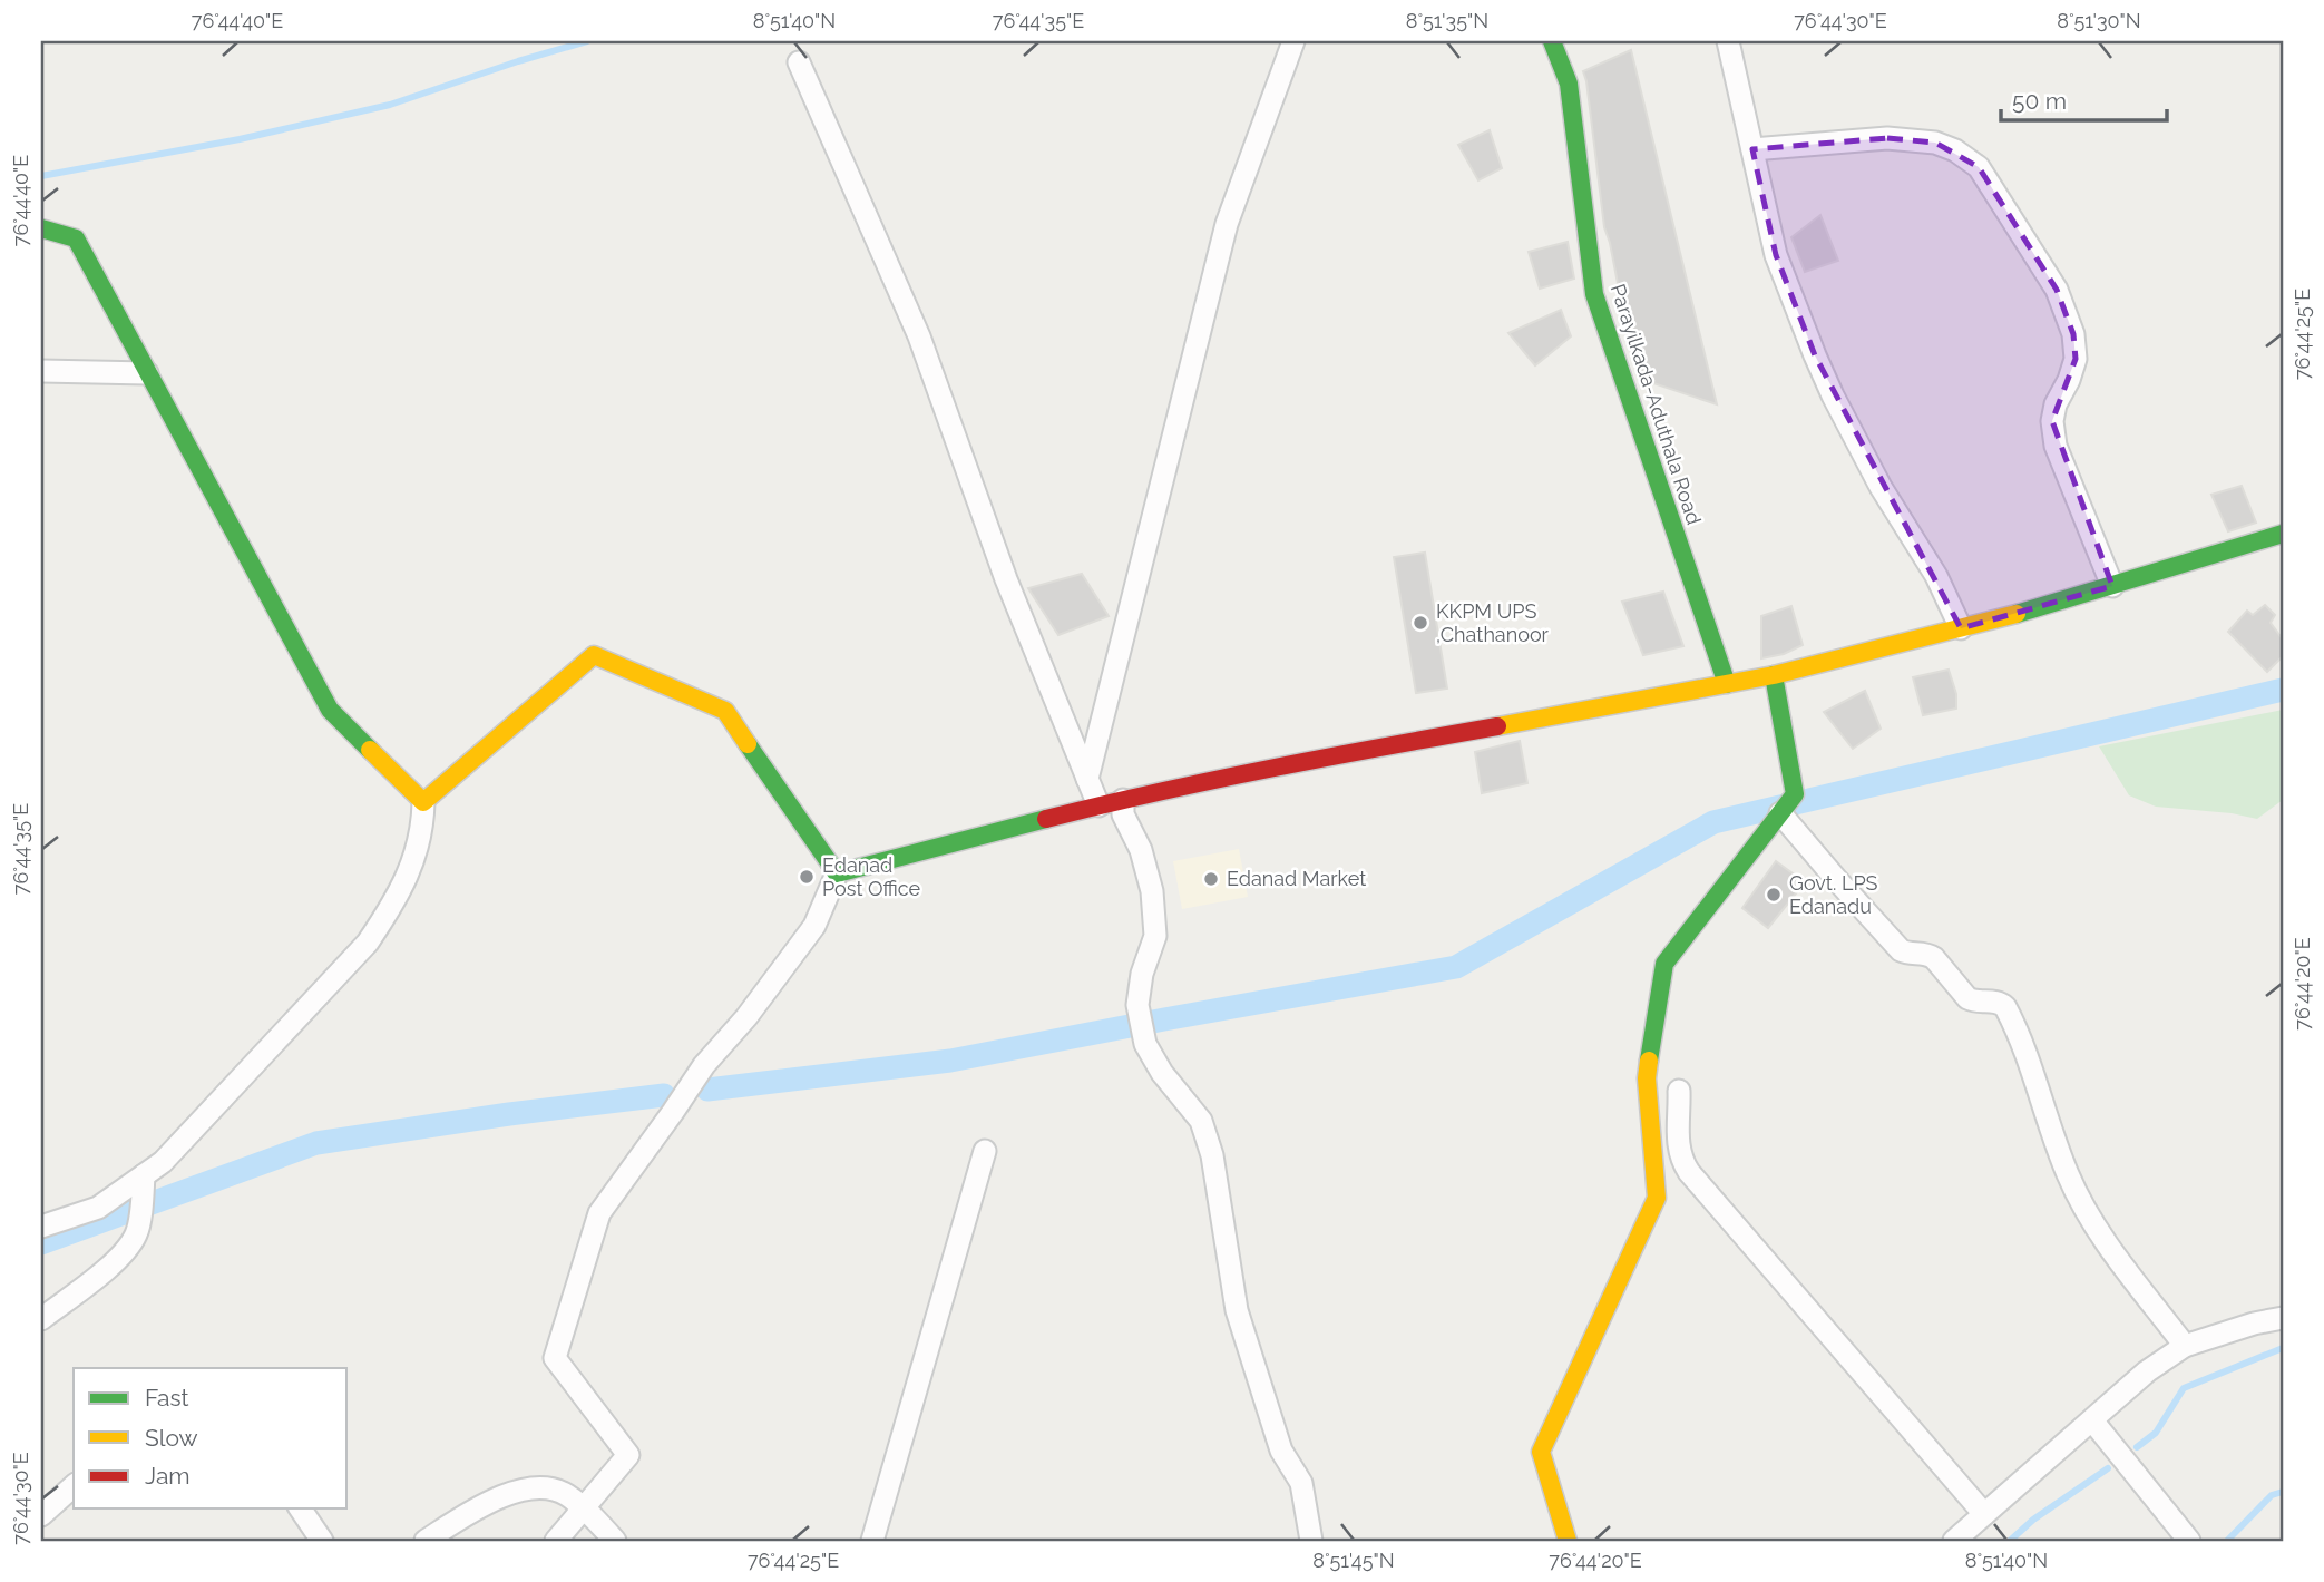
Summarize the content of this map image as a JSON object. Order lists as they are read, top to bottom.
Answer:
{
  "streets": {
    "street": ["Parayilkada-Aduthala Road"]
  },
  "places": [
    "KKPM UPS ,Chathanoor",
    "Edanad Post Office",
    "Edanad Market",
    "Govt. LPS Edanadu"
  ],
  "legend": ["Fast", "Slow", "Jam"],
  "scale_bar": "50 m",
  "coordinates": [
    "76°44'40\"E",
    "8°51'40\"N",
    "76°44'35\"E",
    "8°51'35\"N",
    "76°44'30\"E",
    "8°51'30\"N",
    "76°44'25\"E",
    "76°44'20\"E",
    "8°51'45\"N"
  ]
}
